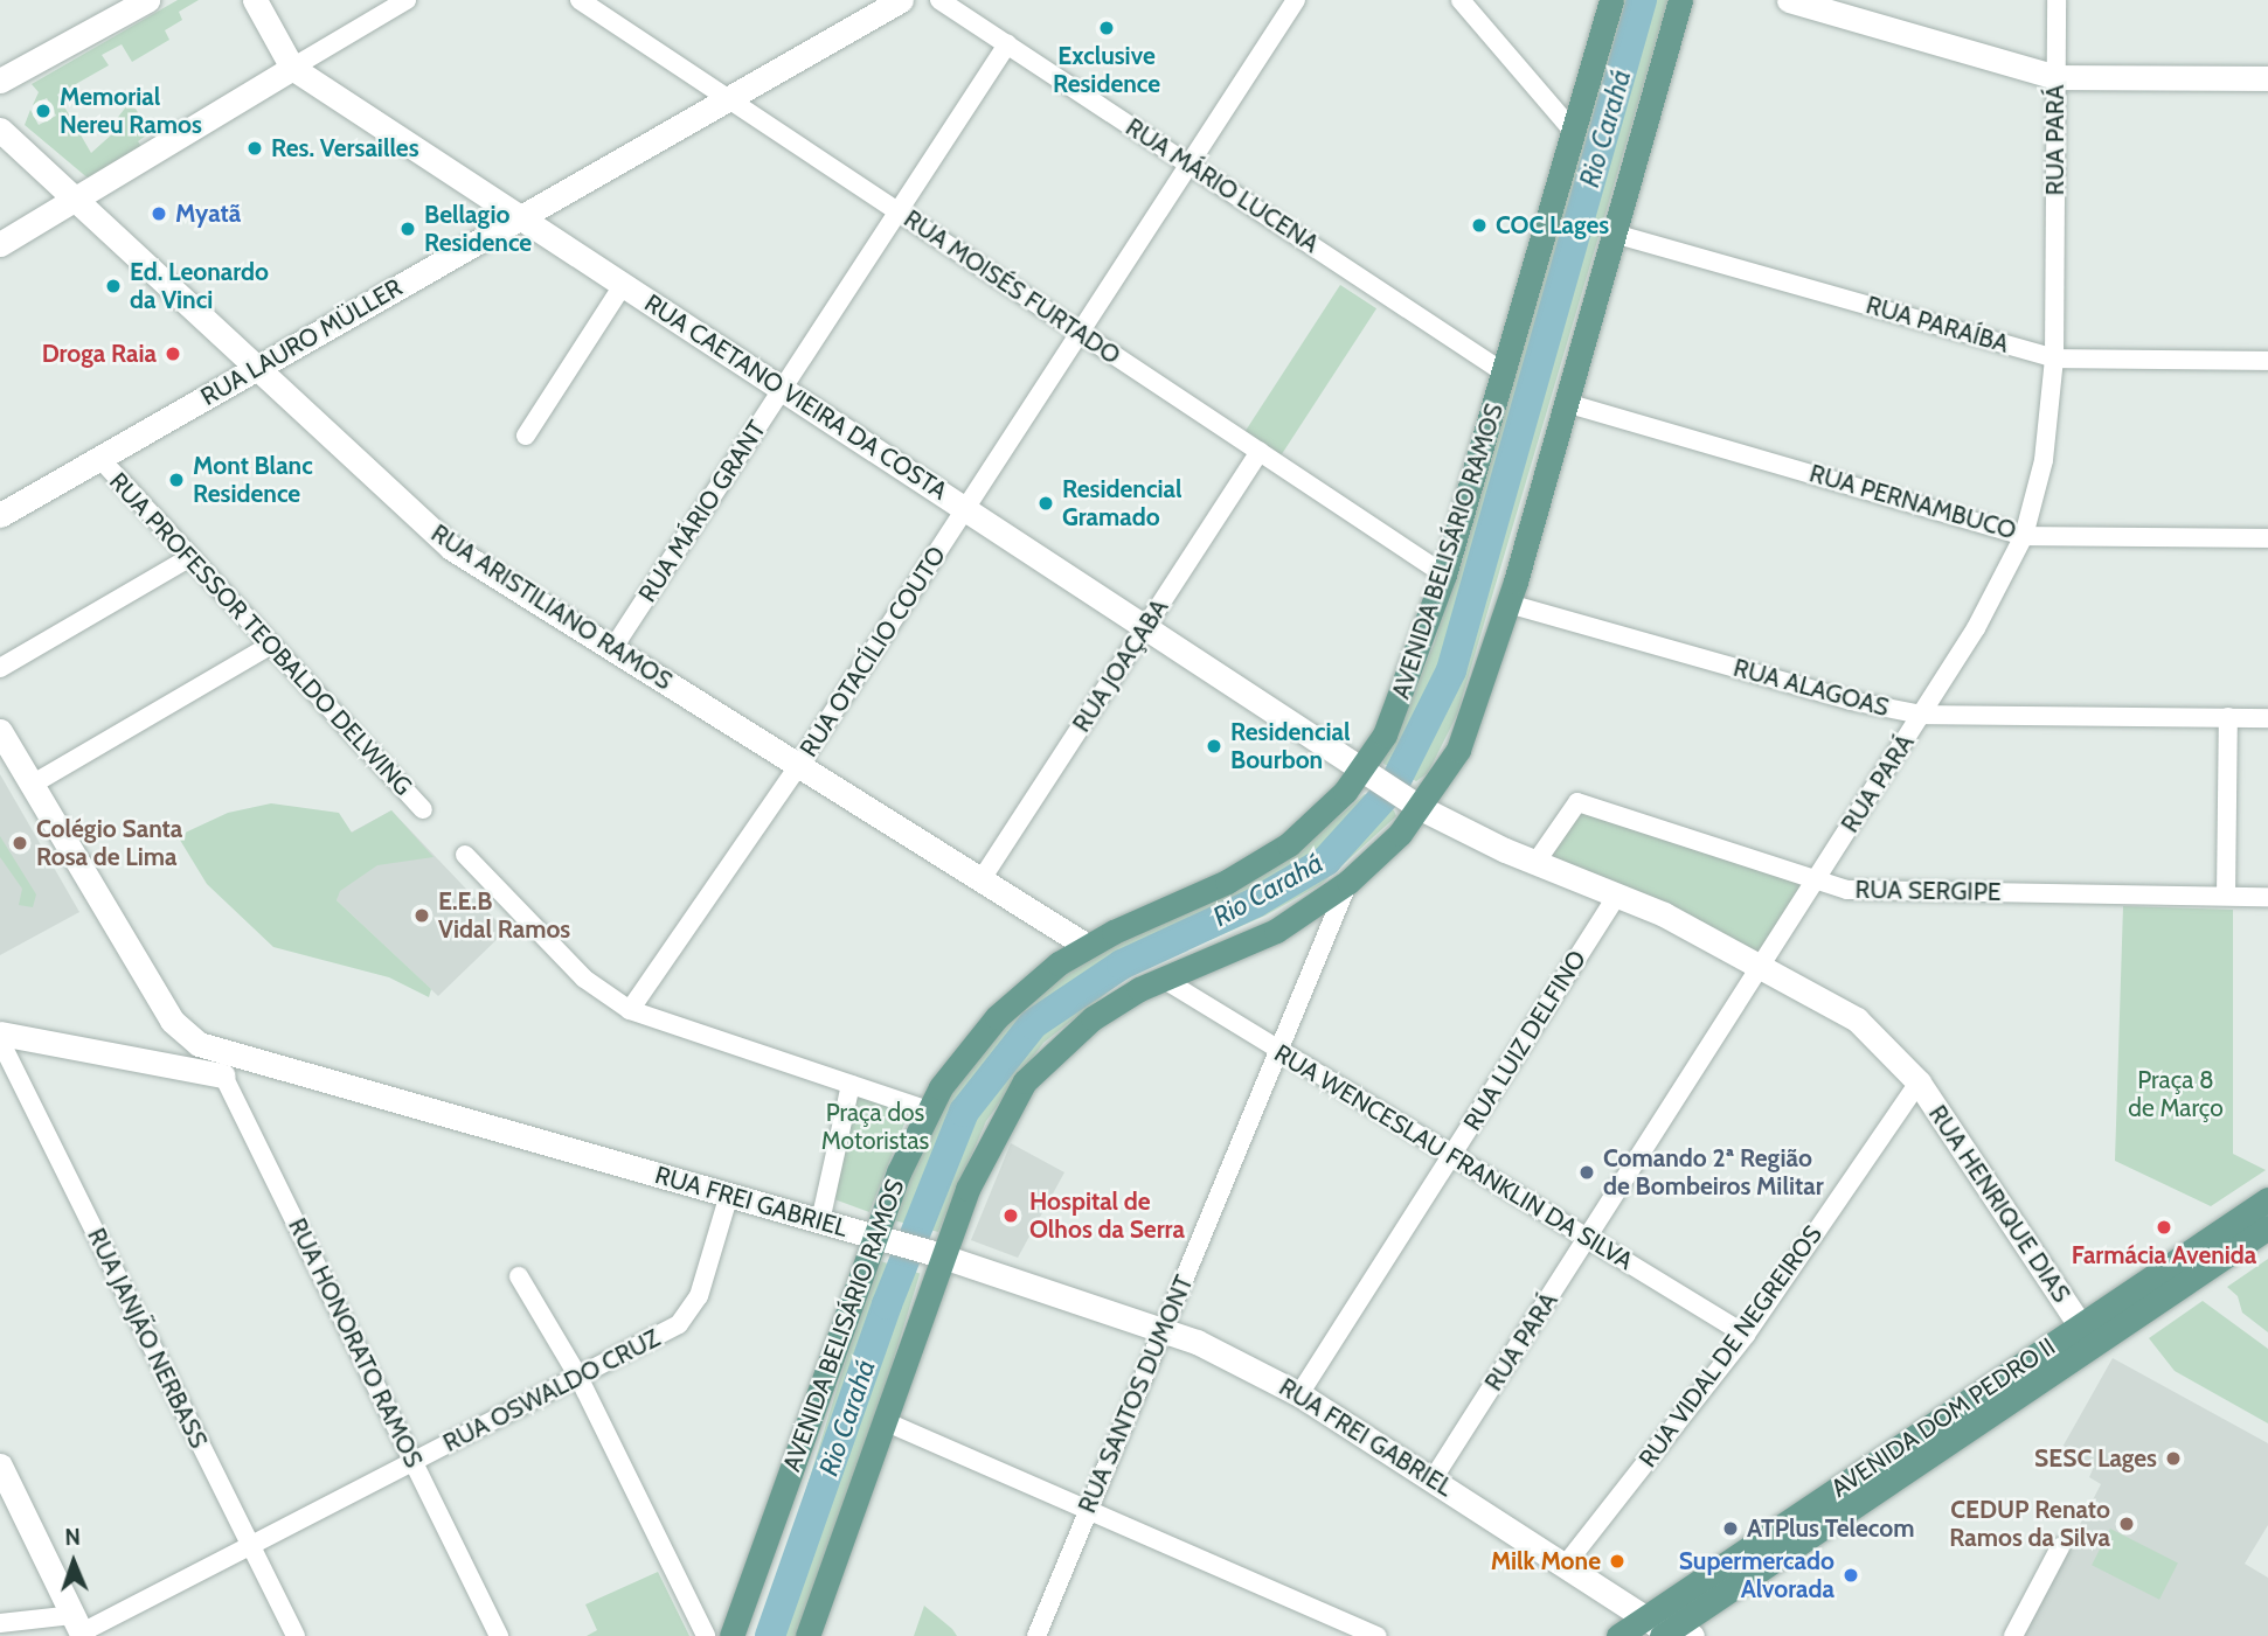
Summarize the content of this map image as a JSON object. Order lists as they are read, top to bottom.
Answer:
{
  "streets": {
    "main road": [
      "RUA LAURO MÜLLER",
      "RUA CAETANO VIEIRA DA COSTA",
      "AVENIDA BELISÁRIO RAMOS",
      "RUA ARISTILIANO RAMOS",
      "RUA FREI GABRIEL",
      "RUA HENRIQUE DIAS",
      "RUA HONORATO RAMOS",
      "AVENIDA DOM PEDRO II"
    ],
    "street": [
      "RUA PARÁ",
      "RUA MÁRIO LUCENA",
      "RUA MOISÉS FURTADO",
      "RUA PARAÍBA",
      "RUA PERNAMBUCO",
      "RUA MÁRIO GRANT",
      "RUA PROFESSOR TEOBALDO DELWING",
      "RUA OTACÍLIO COUTO",
      "RUA JOAÇABA",
      "RUA ALAGOAS",
      "RUA SERGIPE",
      "RUA LUIZ DELFINO",
      "RUA WENCESLAU FRANKLIN DA SILVA",
      "RUA JANJÃO NERBASS",
      "RUA VIDAL DE NEGREIROS",
      "RUA OSWALDO CRUZ",
      "RUA SANTOS DUMONT"
    ]
  },
  "crossings": [
    ["RUA PARÁ", "RUA PARAÍBA"],
    ["RUA PARÁ", "RUA PERNAMBUCO"],
    ["RUA PARÁ", "RUA ALAGOAS"],
    ["RUA PARÁ", "RUA SERGIPE"],
    ["RUA PARÁ", "RUA WENCESLAU FRANKLIN DA SILVA"],
    ["RUA PARÁ", "RUA FREI GABRIEL"],
    ["RUA PARÁ", "RUA HENRIQUE DIAS"],
    ["RUA MÁRIO LUCENA", "RUA MÁRIO GRANT"],
    ["RUA MÁRIO LUCENA", "AVENIDA BELISÁRIO RAMOS"],
    ["RUA MÁRIO LUCENA", "RUA OTACÍLIO COUTO"],
    ["RUA MOISÉS FURTADO", "RUA LAURO MÜLLER"],
    ["RUA MOISÉS FURTADO", "RUA MÁRIO GRANT"],
    ["RUA MOISÉS FURTADO", "AVENIDA BELISÁRIO RAMOS"],
    ["RUA MOISÉS FURTADO", "RUA OTACÍLIO COUTO"],
    ["RUA MOISÉS FURTADO", "RUA JOAÇABA"],
    ["RUA LAURO MÜLLER", "RUA CAETANO VIEIRA DA COSTA"],
    ["RUA LAURO MÜLLER", "RUA ARISTILIANO RAMOS"],
    ["RUA LAURO MÜLLER", "RUA PROFESSOR TEOBALDO DELWING"],
    ["RUA CAETANO VIEIRA DA COSTA", "RUA MÁRIO GRANT"],
    ["RUA CAETANO VIEIRA DA COSTA", "AVENIDA BELISÁRIO RAMOS"],
    ["RUA CAETANO VIEIRA DA COSTA", "RUA OTACÍLIO COUTO"],
    ["RUA CAETANO VIEIRA DA COSTA", "RUA JOAÇABA"],
    ["RUA CAETANO VIEIRA DA COSTA", "RUA SERGIPE"],
    ["RUA CAETANO VIEIRA DA COSTA", "RUA LUIZ DELFINO"],
    ["RUA CAETANO VIEIRA DA COSTA", "RUA HENRIQUE DIAS"],
    ["RUA MÁRIO GRANT", "RUA ARISTILIANO RAMOS"],
    ["AVENIDA BELISÁRIO RAMOS", "RUA ARISTILIANO RAMOS"],
    ["AVENIDA BELISÁRIO RAMOS", "RUA FREI GABRIEL"],
    ["RUA ARISTILIANO RAMOS", "RUA OTACÍLIO COUTO"],
    ["RUA ARISTILIANO RAMOS", "RUA JOAÇABA"],
    ["RUA LUIZ DELFINO", "RUA WENCESLAU FRANKLIN DA SILVA"],
    ["RUA LUIZ DELFINO", "RUA FREI GABRIEL"],
    ["RUA LUIZ DELFINO", "RUA HENRIQUE DIAS"],
    ["RUA WENCESLAU FRANKLIN DA SILVA", "RUA VIDAL DE NEGREIROS"],
    ["RUA WENCESLAU FRANKLIN DA SILVA", "RUA SANTOS DUMONT"],
    ["RUA FREI GABRIEL", "RUA HONORATO RAMOS"],
    ["RUA FREI GABRIEL", "RUA VIDAL DE NEGREIROS"],
    ["RUA FREI GABRIEL", "RUA OSWALDO CRUZ"],
    ["RUA FREI GABRIEL", "RUA SANTOS DUMONT"],
    ["RUA FREI GABRIEL", "AVENIDA DOM PEDRO II"],
    ["RUA HENRIQUE DIAS", "RUA VIDAL DE NEGREIROS"],
    ["RUA HENRIQUE DIAS", "AVENIDA DOM PEDRO II"],
    ["RUA JANJÃO NERBASS", "RUA OSWALDO CRUZ"],
    ["RUA HONORATO RAMOS", "RUA OSWALDO CRUZ"]
  ],
  "water": ["Rio Carahá"],
  "parks": ["Praça 8 de Março", "Praça dos Motoristas"],
  "places": [
    "Exclusive Residence",
    "Memorial Nereu Ramos",
    "Res. Versailles",
    "Myatã",
    "COC Lages",
    "Bellagio Residence",
    "Ed. Leonardo da Vinci",
    "Droga Raia",
    "Mont Blanc Residence",
    "Residencial Gramado",
    "Residencial Bourbon",
    "Colégio Santa Rosa de Lima",
    "E.E.B Vidal Ramos",
    "Comando 2ª Região de Bombeiros Militar",
    "Hospital de Olhos da Serra",
    "Farmácia Avenida",
    "SESC Lages",
    "CEDUP Renato Ramos da Silva",
    "ATPlus Telecom",
    "Milk Mone",
    "Supermercado Alvorada"
  ],
  "north": "top"
}
